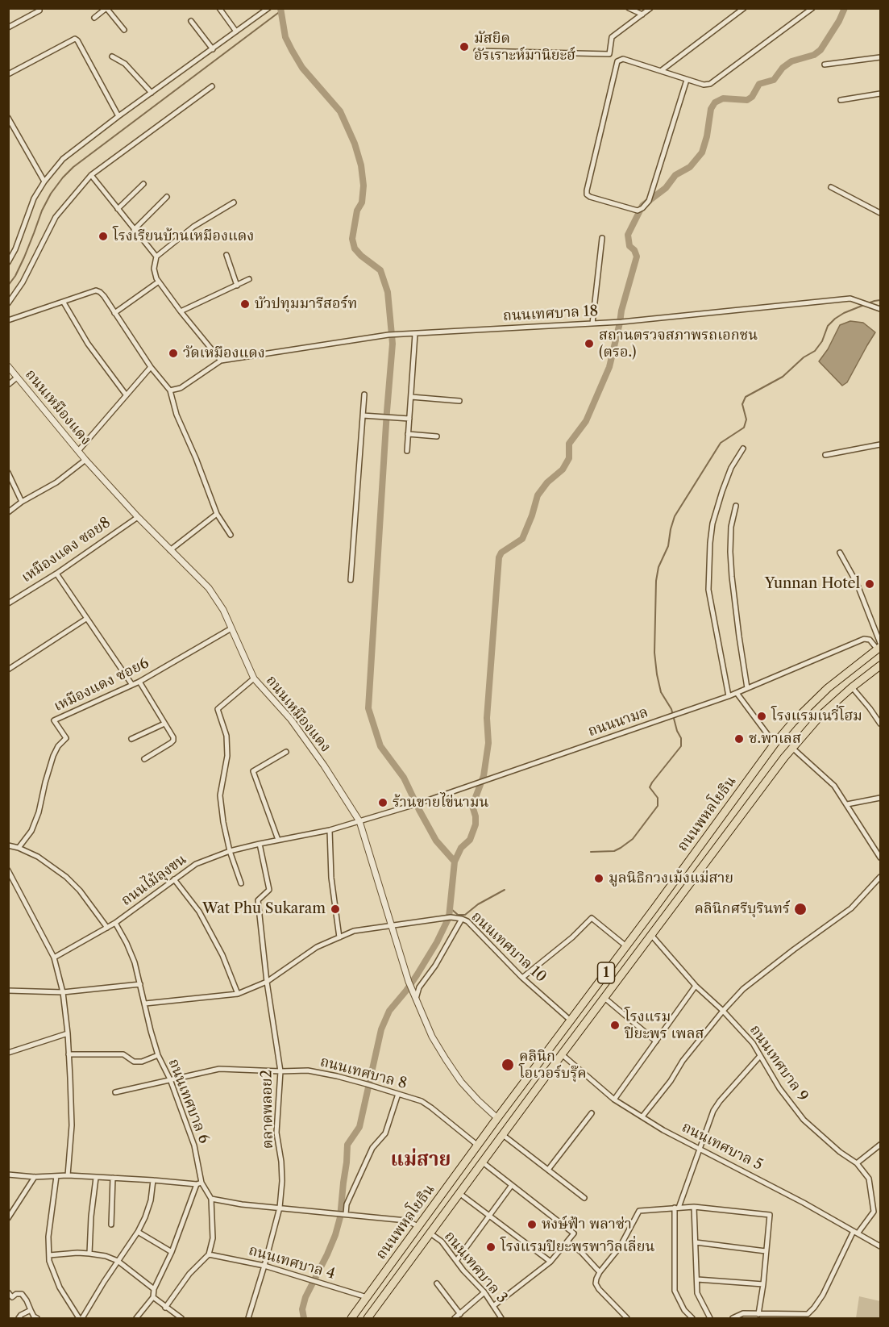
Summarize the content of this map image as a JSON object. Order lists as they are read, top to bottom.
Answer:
{
  "streets": {
    "main road": ["ถนนพหลโยธิน", "1"],
    "street": [
      "ถนนเทศบาล 18",
      "ถนนเหมืองแดง",
      "เหมืองแดง ซอย8",
      "เหมืองแดง ซอย6",
      "ถนนนามล",
      "ถนนไม้ลุงขน",
      "ถนนเทศบาล 10",
      "ถนนเทศบาล 9",
      "ถนนเทศบาล 8",
      "ถนนเทศบาล 6",
      "ตลาดพลอย2",
      "ถนนเทศบาล 5",
      "ถนนเทศบาล 4",
      "ถนนเทศบาล 3"
    ]
  },
  "crossings": [
    ["ถนนเหมืองแดง", "เหมืองแดง ซอย8"],
    ["ถนนเหมืองแดง", "เหมืองแดง ซอย6"],
    ["ถนนเหมืองแดง", "ถนนนามล"],
    ["ถนนเหมืองแดง", "ถนนพหลโยธิน"],
    ["ถนนเหมืองแดง", "ถนนไม้ลุงขน"],
    ["ถนนเหมืองแดง", "ถนนเทศบาล 10"],
    ["ถนนนามล", "ถนนพหลโยธิน"],
    ["ถนนนามล", "ถนนไม้ลุงขน"],
    ["ถนนพหลโยธิน", "ถนนเทศบาล 10"],
    ["ถนนพหลโยธิน", "ถนนเทศบาล 9"],
    ["ถนนพหลโยธิน", "ถนนเทศบาล 8"],
    ["ถนนพหลโยธิน", "ถนนเทศบาล 5"],
    ["ถนนพหลโยธิน", "ถนนเทศบาล 4"],
    ["ถนนพหลโยธิน", "ถนนเทศบาล 3"],
    ["ถนนไม้ลุงขน", "ถนนเทศบาล 6"],
    ["ถนนไม้ลุงขน", "ตลาดพลอย2"],
    ["ถนนเทศบาล 10", "ถนนเทศบาล 6"],
    ["ถนนเทศบาล 10", "ตลาดพลอย2"],
    ["ถนนเทศบาล 9", "ถนนเทศบาล 5"],
    ["ถนนเทศบาล 8", "ถนนเทศบาล 6"],
    ["ถนนเทศบาล 8", "ตลาดพลอย2"],
    ["ตลาดพลอย2", "ถนนเทศบาล 4"]
  ],
  "districts": ["แม่สาย"],
  "places": [
    "มัสยิด อัรเราะห์มานิยะฮ์",
    "โรงเรียนบ้านเหมืองแดง",
    "บัวปทุมมารีสอร์ท",
    "สถานตรวจสภาพรถเอกชน (ตรอ.)",
    "วัดเหมืองแดง",
    "Yunnan Hotel",
    "โรงแรมเนวี่โฮม",
    "ช.พาเลส",
    "ร้านขายไข่นามน",
    "มูลนิธิกวงเม้งแม่สาย",
    "Wat Phu Sukaram",
    "คลินิกศรีบุรินทร์",
    "โรงแรม ปิยะพร เพลส",
    "คลินิก โอเวอร์บรุ๊ค",
    "หงษ์ฟ้า พลาซ่า",
    "โรงแรมปิยะพรพาวิลเลี่ยน"
  ]
}
